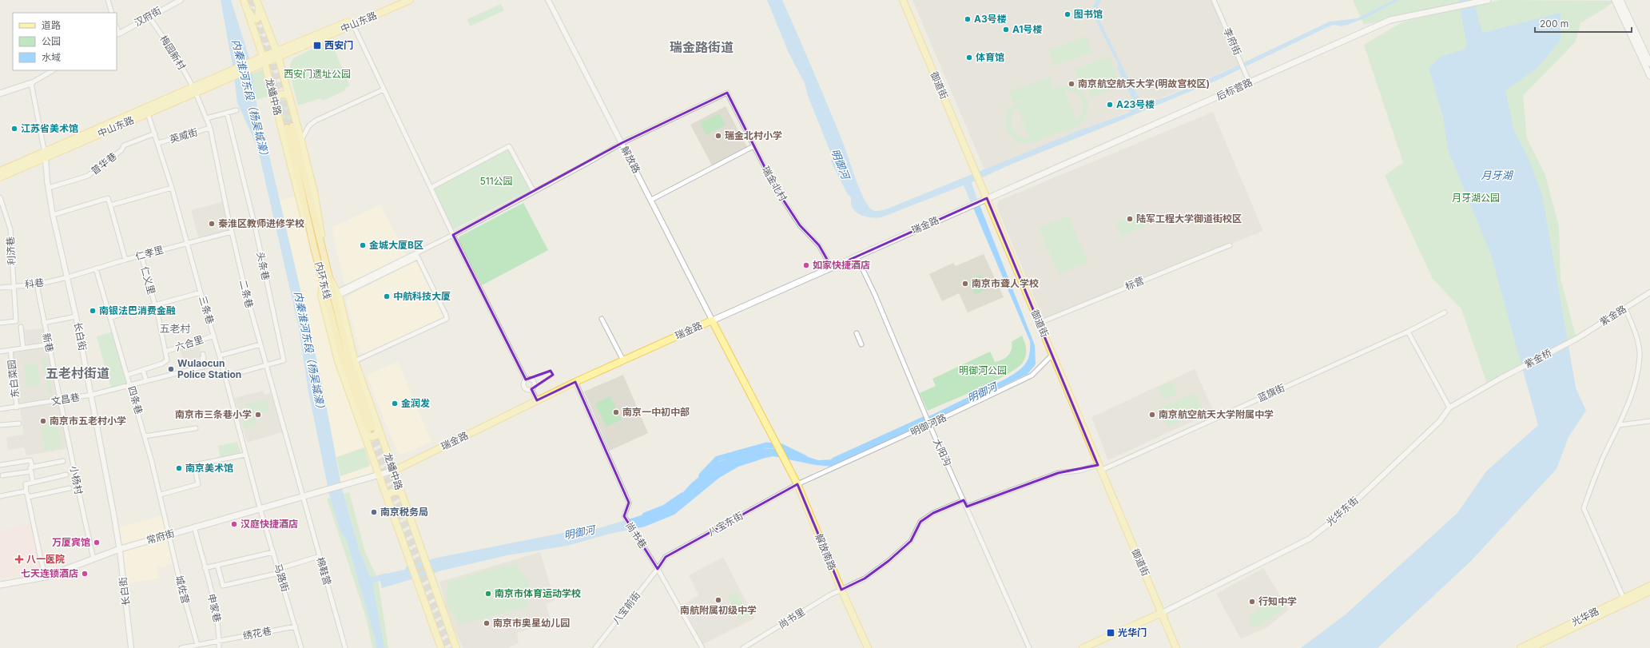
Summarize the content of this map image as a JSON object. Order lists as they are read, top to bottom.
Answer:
{
  "streets": {
    "highway": ["内环东线"],
    "main road": [
      "中山东路",
      "御道街",
      "后标营路",
      "龙蟠中路",
      "瑞金路",
      "常府街",
      "光华路"
    ],
    "street": [
      "汉府街",
      "李府街",
      "梅园新村",
      "英威街",
      "解放路",
      "普华巷",
      "瑞金北村",
      "利济巷",
      "仁孝里",
      "头条巷",
      "仁义里",
      "科巷",
      "标营",
      "二条巷",
      "三条巷",
      "紫金路",
      "长白街",
      "新巷",
      "六合里",
      "紫金桥",
      "东白菜园",
      "蓝旗街",
      "文昌巷",
      "四条巷",
      "明御河路",
      "大阳沟",
      "小杨村",
      "光华东街",
      "八宝东街",
      "尚书巷",
      "解放南路",
      "棉鞋营",
      "马路街",
      "城佐营",
      "申家巷",
      "八宝前街",
      "尚书里",
      "绣花巷"
    ]
  },
  "crossings": [
    ["汉府街", "梅园新村"],
    ["中山东路", "梅园新村"],
    ["中山东路", "龙蟠中路"],
    ["中山东路", "二条巷"],
    ["中山东路", "三条巷"],
    ["中山东路", "长白街"],
    ["李府街", "后标营路"],
    ["梅园新村", "二条巷"],
    ["御道街", "后标营路"],
    ["御道街", "瑞金路"],
    ["御道街", "标营"],
    ["御道街", "蓝旗街"],
    ["御道街", "明御河路"],
    ["御道街", "光华东街"],
    ["后标营路", "瑞金路"],
    ["龙蟠中路", "瑞金路"],
    ["龙蟠中路", "内环东线"],
    ["英威街", "二条巷"],
    ["英威街", "三条巷"],
    ["解放路", "瑞金北村"],
    ["解放路", "瑞金路"],
    ["普华巷", "三条巷"],
    ["普华巷", "长白街"],
    ["瑞金北村", "瑞金路"],
    ["瑞金路", "大阳沟"],
    ["瑞金路", "尚书巷"],
    ["瑞金路", "常府街"],
    ["利济巷", "科巷"],
    ["仁孝里", "仁义里"],
    ["仁孝里", "科巷"],
    ["仁孝里", "二条巷"],
    ["仁孝里", "三条巷"],
    ["仁孝里", "长白街"],
    ["仁孝里", "四条巷"],
    ["头条巷", "二条巷"],
    ["头条巷", "三条巷"],
    ["仁义里", "六合里"],
    ["科巷", "长白街"],
    ["科巷", "新巷"],
    ["二条巷", "常府街"],
    ["二条巷", "棉鞋营"],
    ["三条巷", "六合里"],
    ["三条巷", "文昌巷"],
    ["三条巷", "常府街"],
    ["三条巷", "马路街"],
    ["紫金路", "紫金桥"],
    ["长白街", "文昌巷"],
    ["长白街", "常府街"],
    ["新巷", "东白菜园"],
    ["新巷", "文昌巷"],
    ["新巷", "小杨村"],
    ["紫金桥", "光华东街"],
    ["东白菜园", "文昌巷"],
    ["蓝旗街", "大阳沟"],
    ["文昌巷", "四条巷"],
    ["文昌巷", "小杨村"],
    ["四条巷", "常府街"],
    ["四条巷", "城佐营"],
    ["明御河路", "大阳沟"],
    ["明御河路", "八宝东街"],
    ["明御河路", "解放南路"],
    ["大阳沟", "尚书里"],
    ["小杨村", "常府街"],
    ["八宝东街", "尚书巷"],
    ["八宝东街", "解放南路"],
    ["八宝东街", "八宝前街"],
    ["尚书巷", "八宝前街"],
    ["常府街", "棉鞋营"],
    ["常府街", "马路街"],
    ["常府街", "城佐营"],
    ["常府街", "申家巷"],
    ["解放南路", "尚书里"],
    ["马路街", "绣花巷"],
    ["城佐营", "绣花巷"],
    ["申家巷", "绣花巷"]
  ],
  "districts": ["瑞金路街道", "五老村", "五老村街道"],
  "water": ["内秦淮河东段（杨吴城濠）", "明御河", "月牙湖"],
  "parks": [
    "西安门遗址公园",
    "511公园",
    "月牙湖公园",
    "明御河公园"
  ],
  "places": {
    "other": [
      "图书馆",
      "A3号楼",
      "A1号楼",
      "体育馆",
      "南京航空航天大学(明故宫校区)",
      "A23号楼",
      "江苏省美术馆",
      "瑞金北村小学",
      "陆军工程大学御道街校区",
      "秦淮区教师进修学校",
      "金城大厦B区",
      "如家快捷酒店",
      "南京市聋人学校",
      "中航科技大厦",
      "南银法巴消费金融",
      "Wulaocun Police Station",
      "金润发",
      "南京一中初中部",
      "南京市三条巷小学",
      "南京航空航天大学附属中学",
      "南京市五老村小学",
      "南京美术馆",
      "南京税务局",
      "汉庭快捷酒店",
      "万厦宾馆",
      "七天连锁酒店",
      "南京市体育运动学校",
      "南航附属初级中学",
      "行知中学",
      "南京市奥星幼儿园"
    ],
    "transit": ["西安门", "光华门"],
    "health": ["八一医院"]
  },
  "legend": ["道路", "公园", "水域"],
  "scale_bar": "200 m"
}
